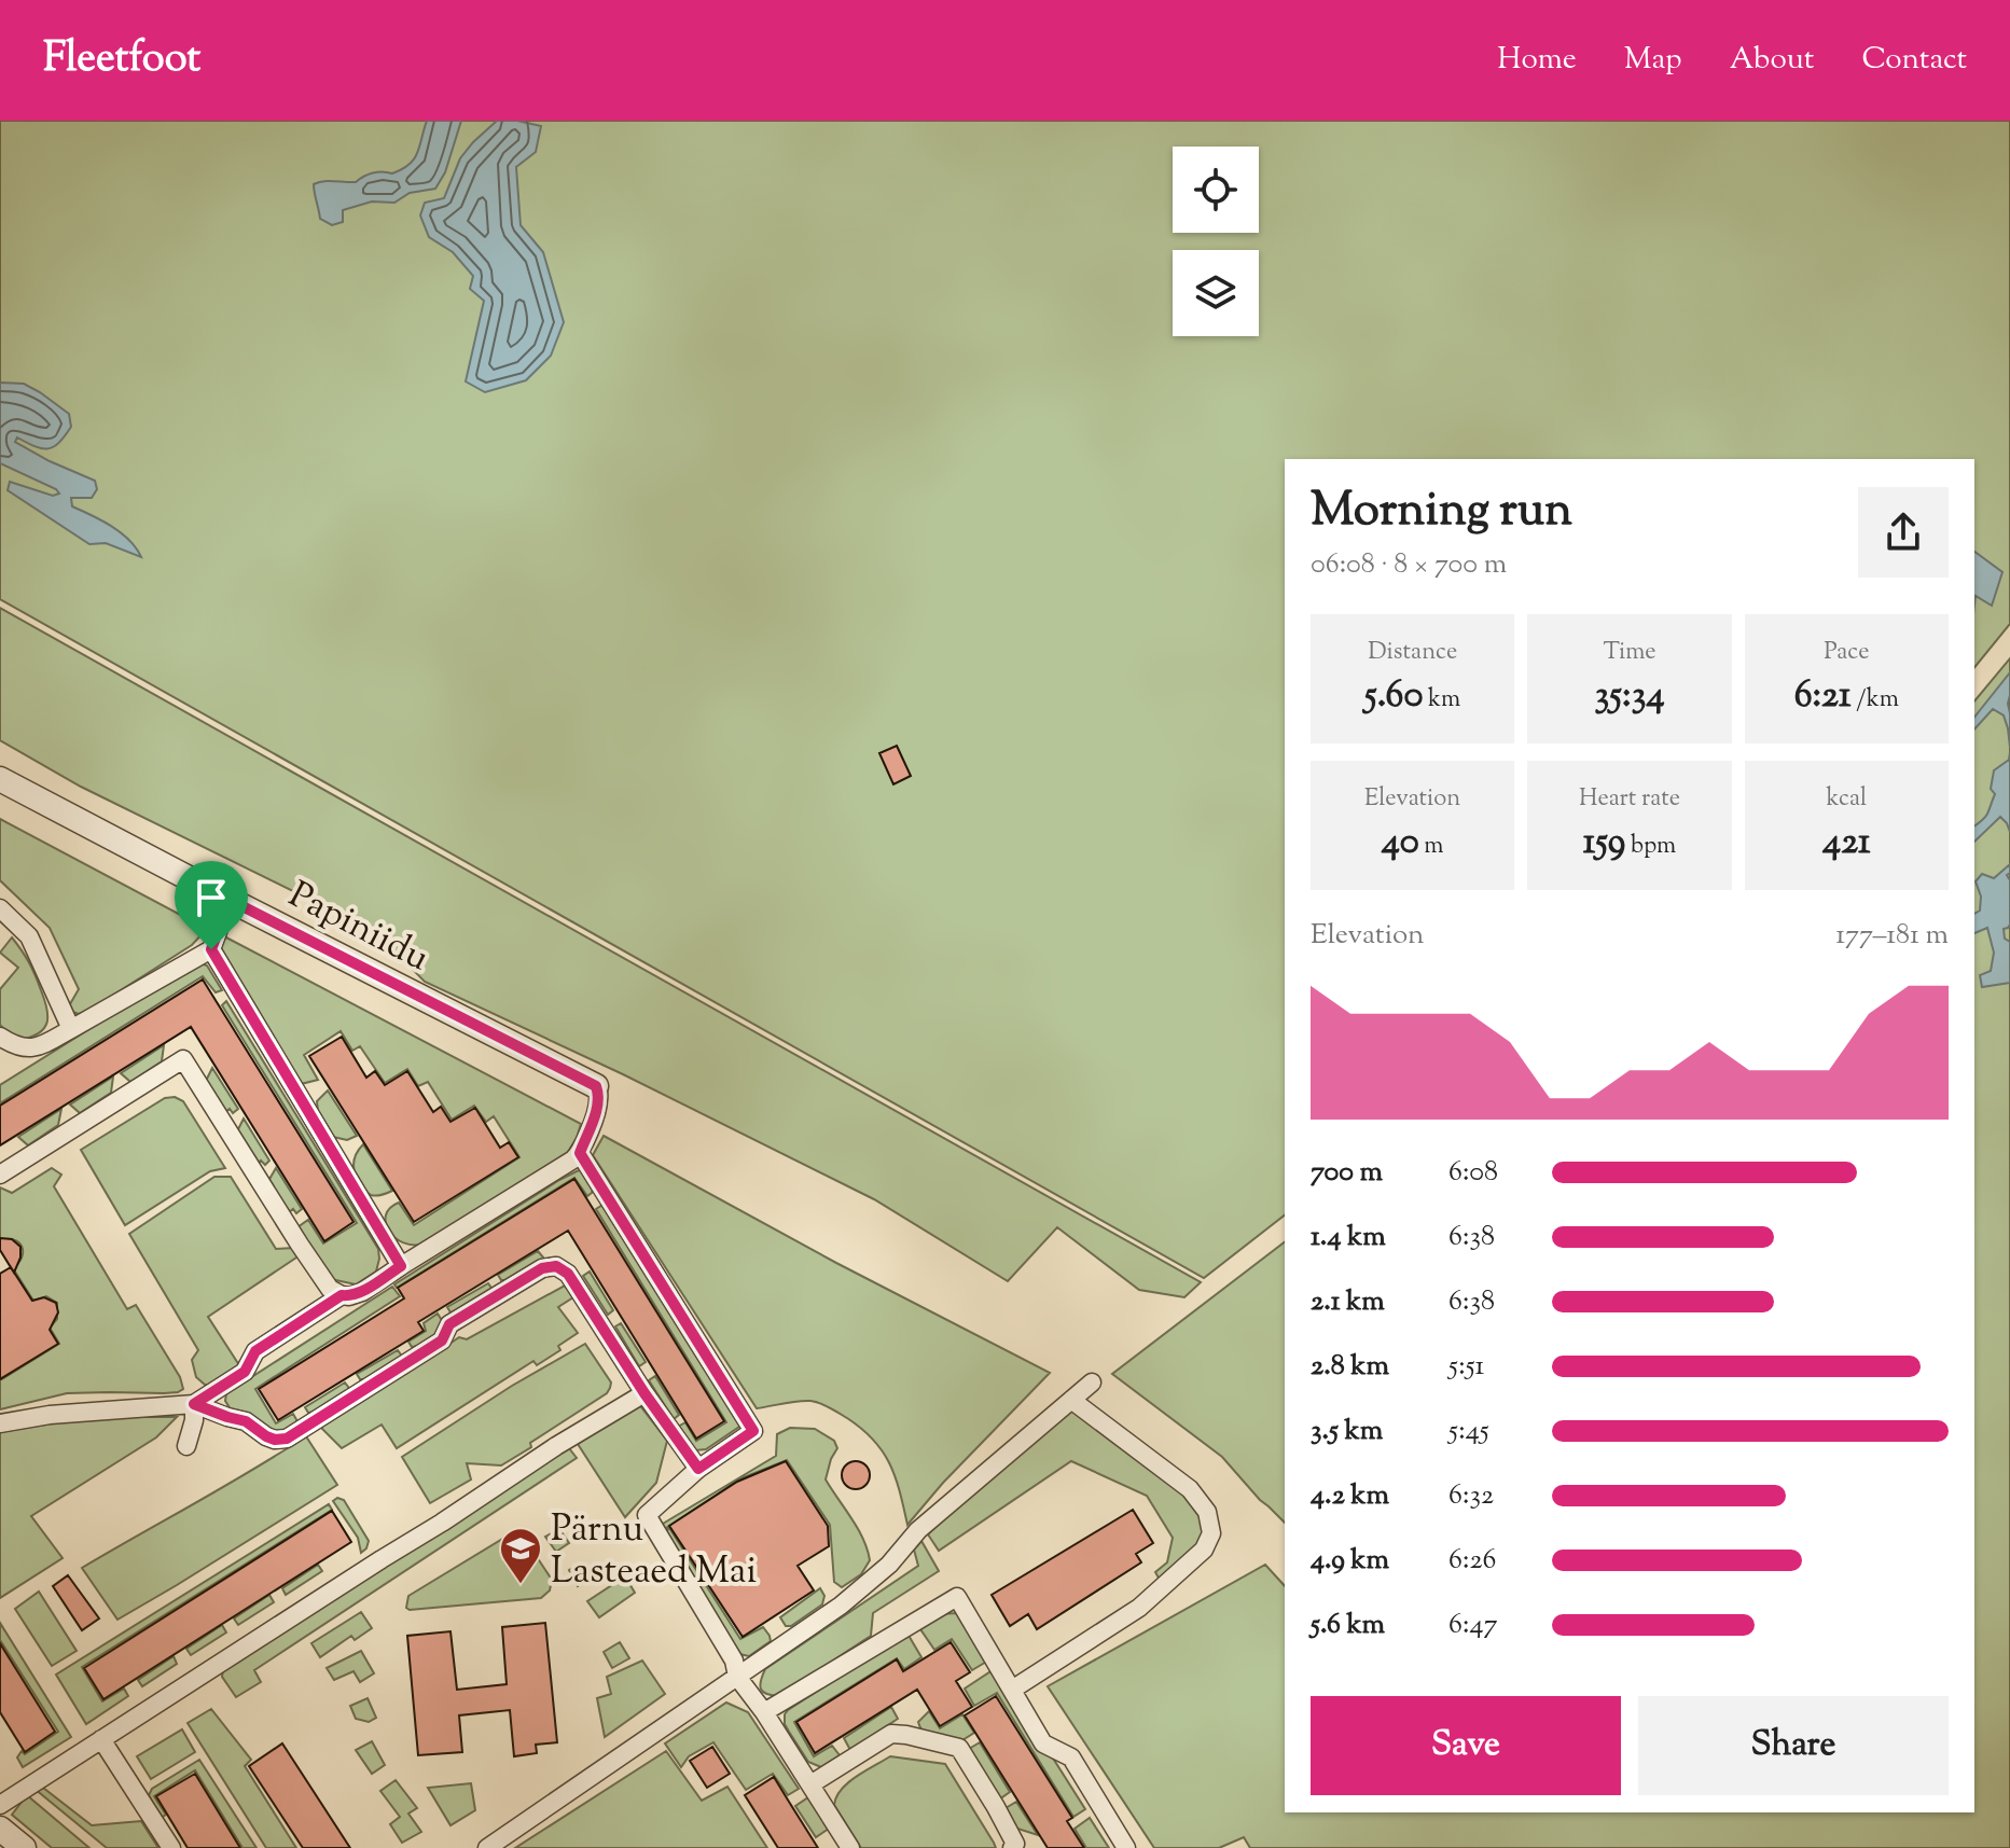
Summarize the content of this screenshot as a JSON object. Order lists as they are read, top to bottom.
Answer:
{
  "streets": {
    "street": ["Papiniidu"]
  },
  "places": {
    "school or university": ["Pärnu Lasteaed Mai"]
  },
  "page": {
    "header": "Fleetfoot",
    "nav": [
      "Home",
      "Map",
      "About",
      "Contact"
    ],
    "heading": ["Morning run", "06:08 · 8 × 700 m"],
    "stats": [
      ["Distance", "5.60 km"],
      ["Time", "35:34"],
      ["Pace", "6:21 /km"],
      ["Elevation", "40 m"],
      ["Heart rate", "159 bpm"],
      ["kcal", "421"]
    ],
    "chart": ["Elevation", "177–181 m"],
    "list": [
      {
        "name": "700 m",
        "note": "6:08"
      },
      {
        "name": "1.4 km",
        "note": "6:38"
      },
      {
        "name": "2.1 km",
        "note": "6:38"
      },
      {
        "name": "2.8 km",
        "note": "5:51"
      },
      {
        "name": "3.5 km",
        "note": "5:45"
      },
      {
        "name": "4.2 km",
        "note": "6:32"
      },
      {
        "name": "4.9 km",
        "note": "6:26"
      },
      {
        "name": "5.6 km",
        "note": "6:47"
      }
    ],
    "buttons": ["Save", "Share"]
  }
}
